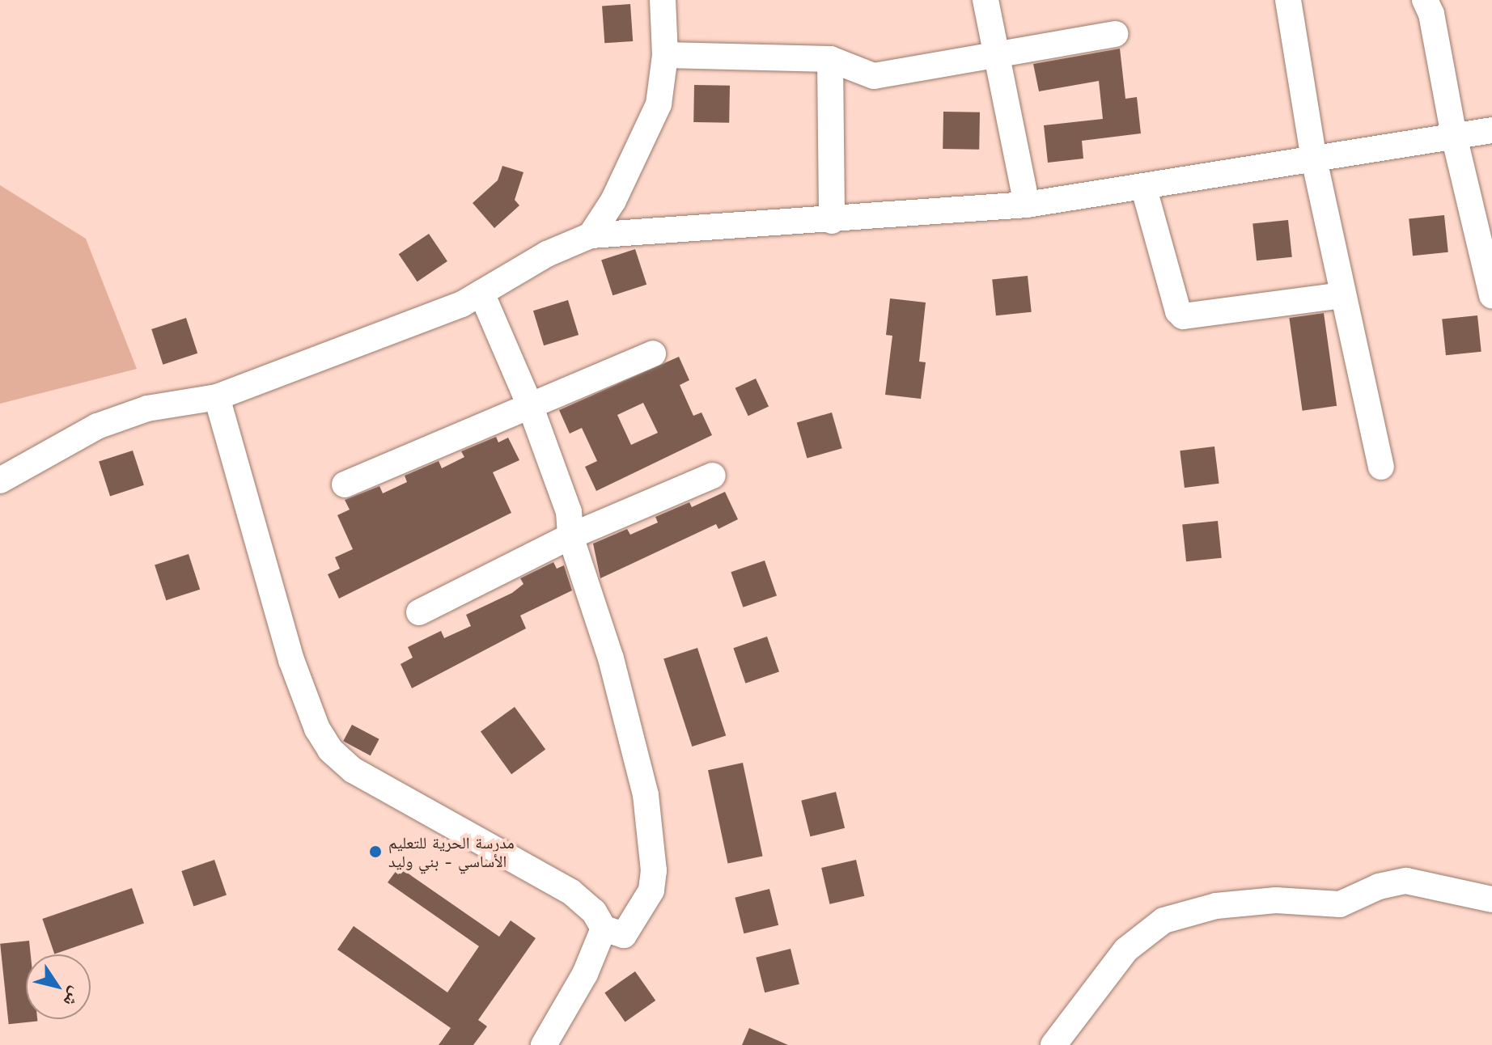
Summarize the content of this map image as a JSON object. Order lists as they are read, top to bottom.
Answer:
{
  "places": ["مدرسة الحرية للتعليم الأساسي - بني وليد"],
  "north": "bottom right"
}
